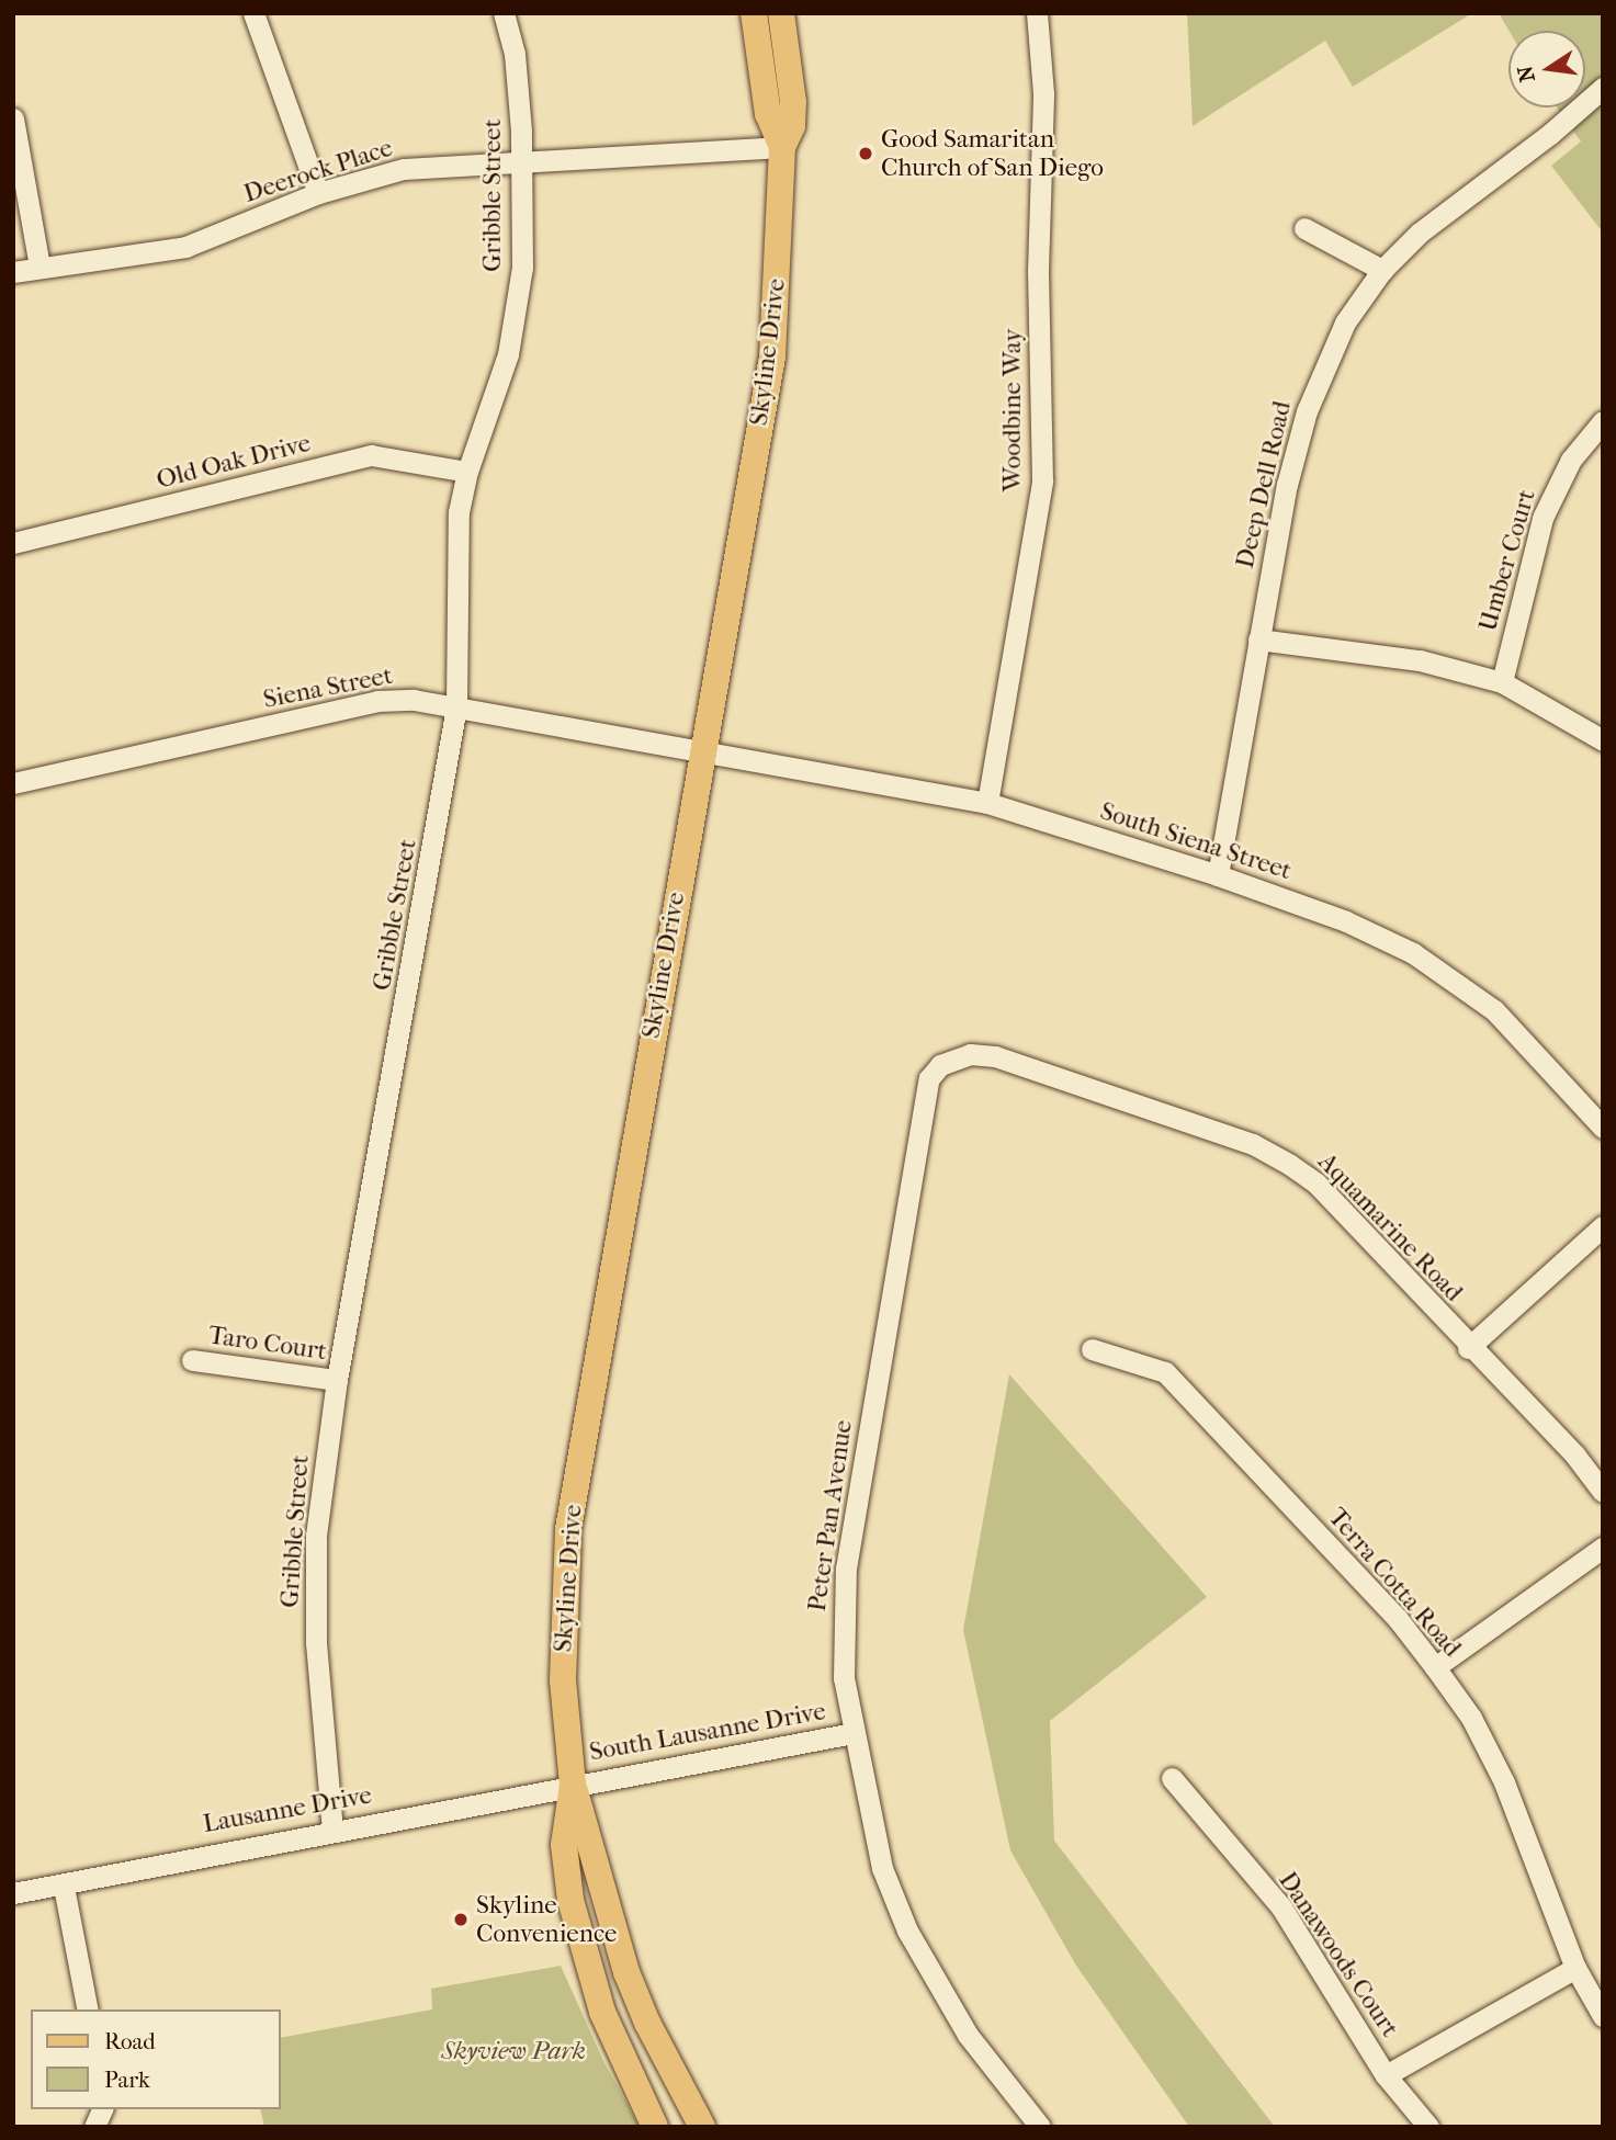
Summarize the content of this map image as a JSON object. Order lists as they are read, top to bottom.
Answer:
{
  "streets": {
    "main road": ["Skyline Drive"],
    "street": [
      "Deerock Place",
      "Gribble Street",
      "Woodbine Way",
      "Old Oak Drive",
      "Deep Dell Road",
      "Umber Court",
      "Siena Street",
      "South Siena Street",
      "Aquamarine Road",
      "Taro Court",
      "Peter Pan Avenue",
      "Terra Cotta Road",
      "South Lausanne Drive",
      "Lausanne Drive",
      "Danawoods Court"
    ]
  },
  "crossings": [
    ["Deerock Place", "Gribble Street"],
    ["Deerock Place", "Skyline Drive"],
    ["Gribble Street", "Old Oak Drive"],
    ["Gribble Street", "Siena Street"],
    ["Gribble Street", "Taro Court"],
    ["Gribble Street", "Lausanne Drive"],
    ["Skyline Drive", "Siena Street"],
    ["Skyline Drive", "South Siena Street"],
    ["Skyline Drive", "South Lausanne Drive"],
    ["Skyline Drive", "Lausanne Drive"],
    ["Woodbine Way", "South Siena Street"],
    ["Deep Dell Road", "South Siena Street"],
    ["Siena Street", "South Siena Street"],
    ["Aquamarine Road", "Peter Pan Avenue"],
    ["Peter Pan Avenue", "South Lausanne Drive"],
    ["South Lausanne Drive", "Lausanne Drive"]
  ],
  "parks": ["Skyview Park"],
  "places": ["Good Samaritan Church of San Diego", "Skyline Convenience"],
  "legend": ["Road", "Park"],
  "north": "left"
}
